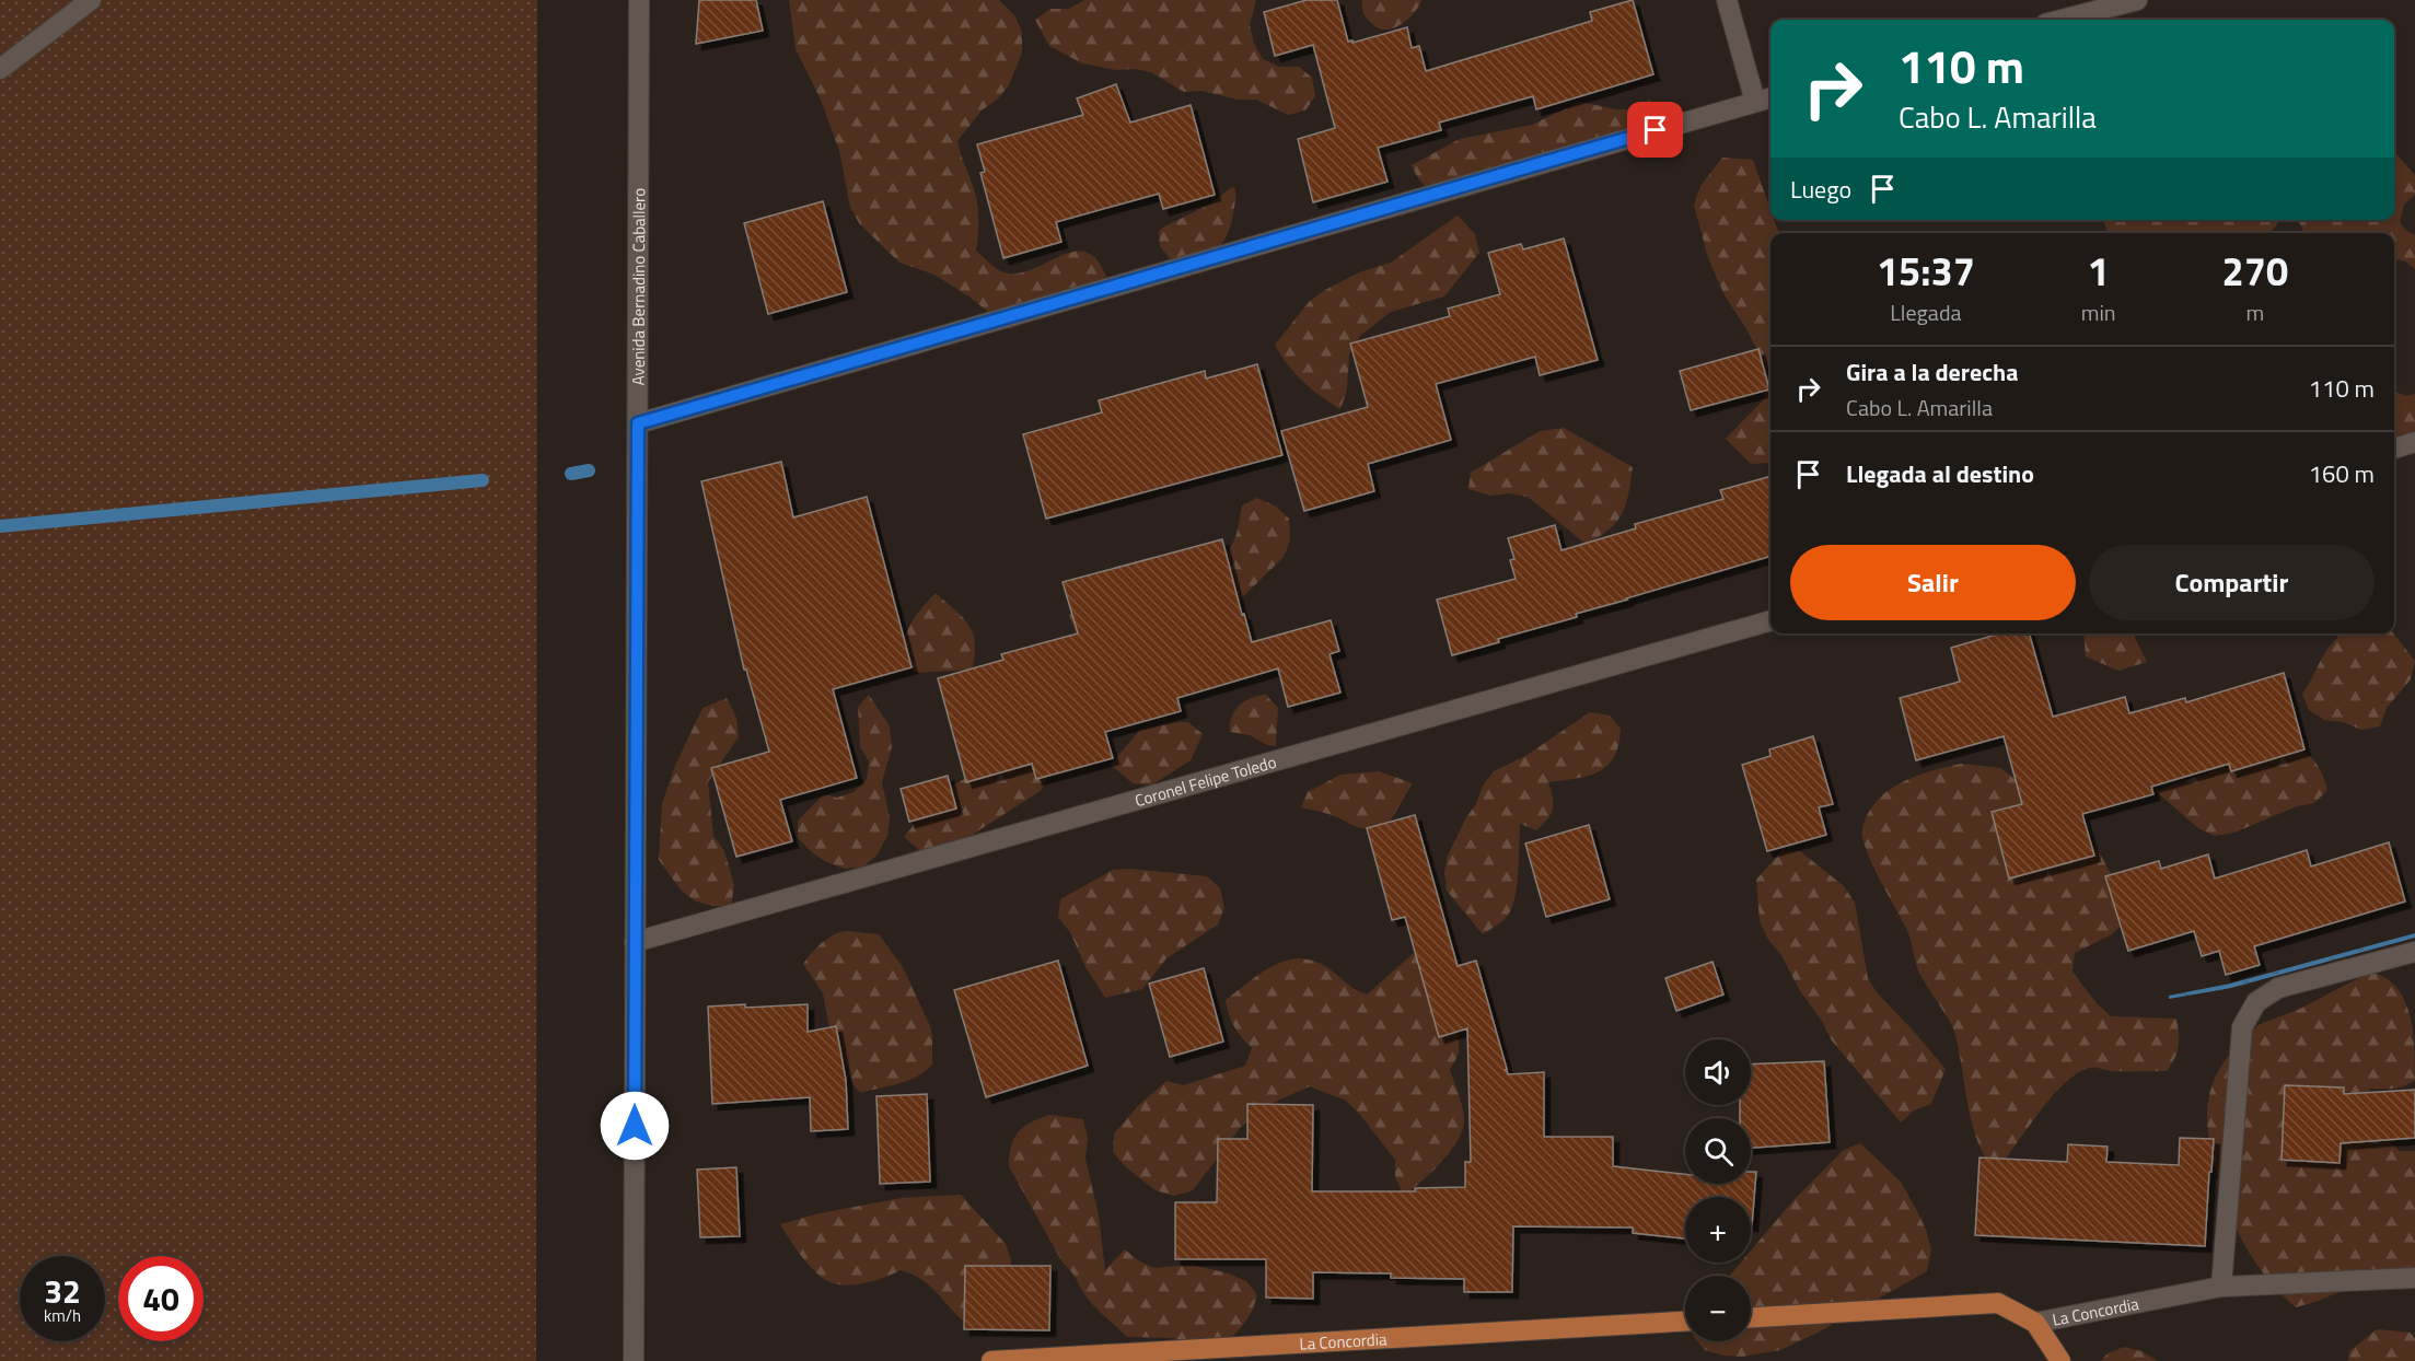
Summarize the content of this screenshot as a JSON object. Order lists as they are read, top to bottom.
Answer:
{
  "streets": {
    "main road": ["La Concordia"],
    "street": ["Avenida Bernadino Caballero", "Coronel Felipe Toledo"]
  },
  "crossings": [
    ["Avenida Bernadino Caballero", "Coronel Felipe Toledo"]
  ],
  "page": {
    "turn": ["110 m", "Cabo L. Amarilla"],
    "then": "Luego",
    "eta": [
      "15:37",
      "Llegada",
      "1",
      "min",
      "270",
      "m"
    ],
    "list": [
      {
        "name": "Gira a la derecha",
        "note": "Cabo L. Amarilla",
        "value": "110 m"
      },
      {
        "name": "Llegada al destino",
        "value": "160 m"
      }
    ],
    "buttons": ["Salir", "Compartir"],
    "map_buttons": ["+", "−"],
    "speed": "32 km/h",
    "limit": "40"
  }
}
